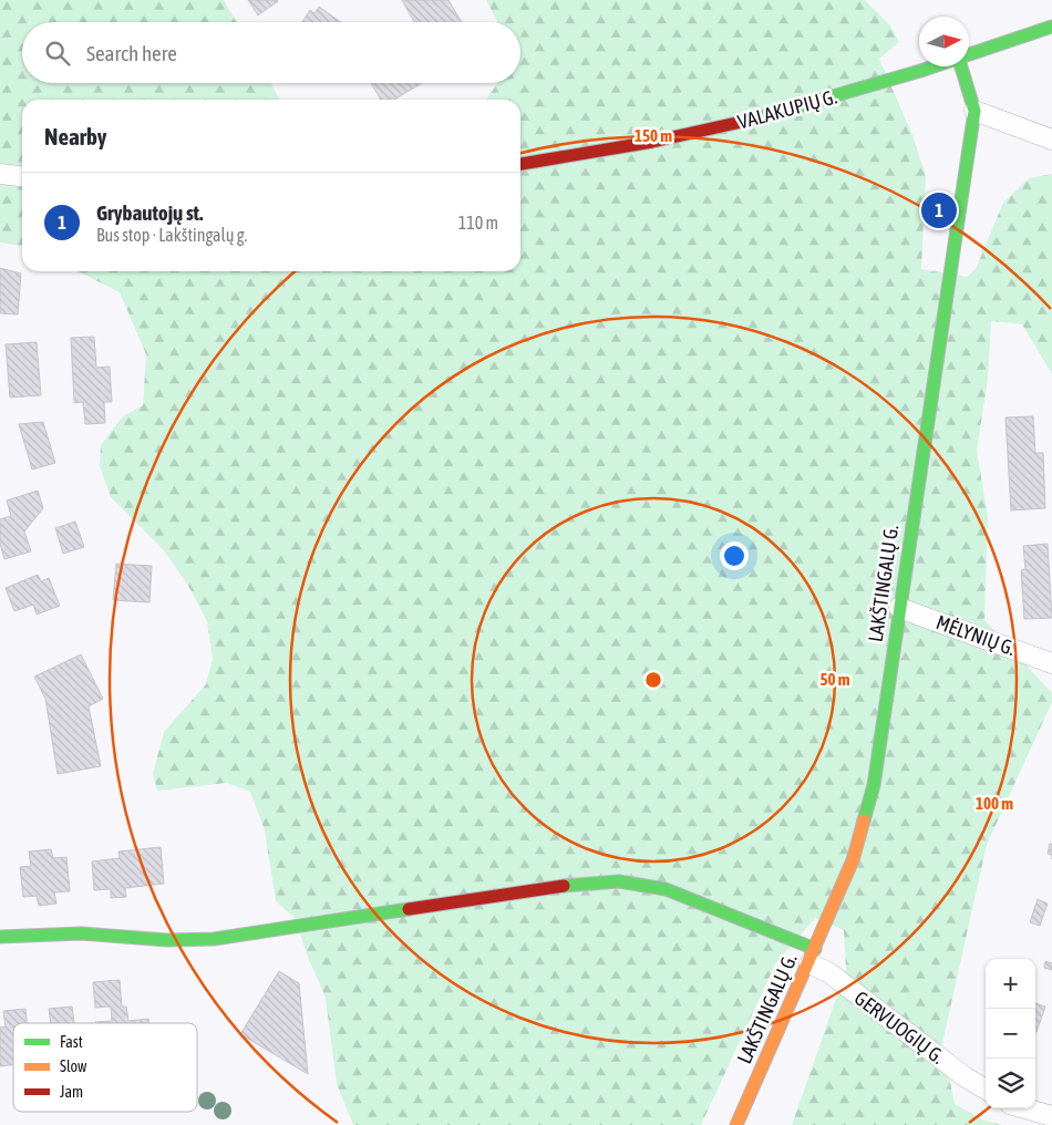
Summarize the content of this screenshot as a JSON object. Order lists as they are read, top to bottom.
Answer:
{
  "streets": {
    "street": [
      "VALAKUPIŲ G.",
      "LAKŠTINGALŲ G.",
      "MĖLYNIŲ G.",
      "GERVUOGIŲ G."
    ]
  },
  "crossings": [
    ["LAKŠTINGALŲ G.", "MĖLYNIŲ G."],
    ["LAKŠTINGALŲ G.", "GERVUOGIŲ G."]
  ],
  "legend": ["Fast", "Slow", "Jam"],
  "north": "right",
  "page": {
    "search": "Search here",
    "heading": "Nearby",
    "list": [
      {
        "mark": "1",
        "name": "Grybautojų st.",
        "note": "Bus stop · Lakštingalų g.",
        "value": "110 m"
      }
    ],
    "pins": "1",
    "map_buttons": ["+", "−"]
  },
  "rings": ["150 m", "50 m", "100 m"]
}
